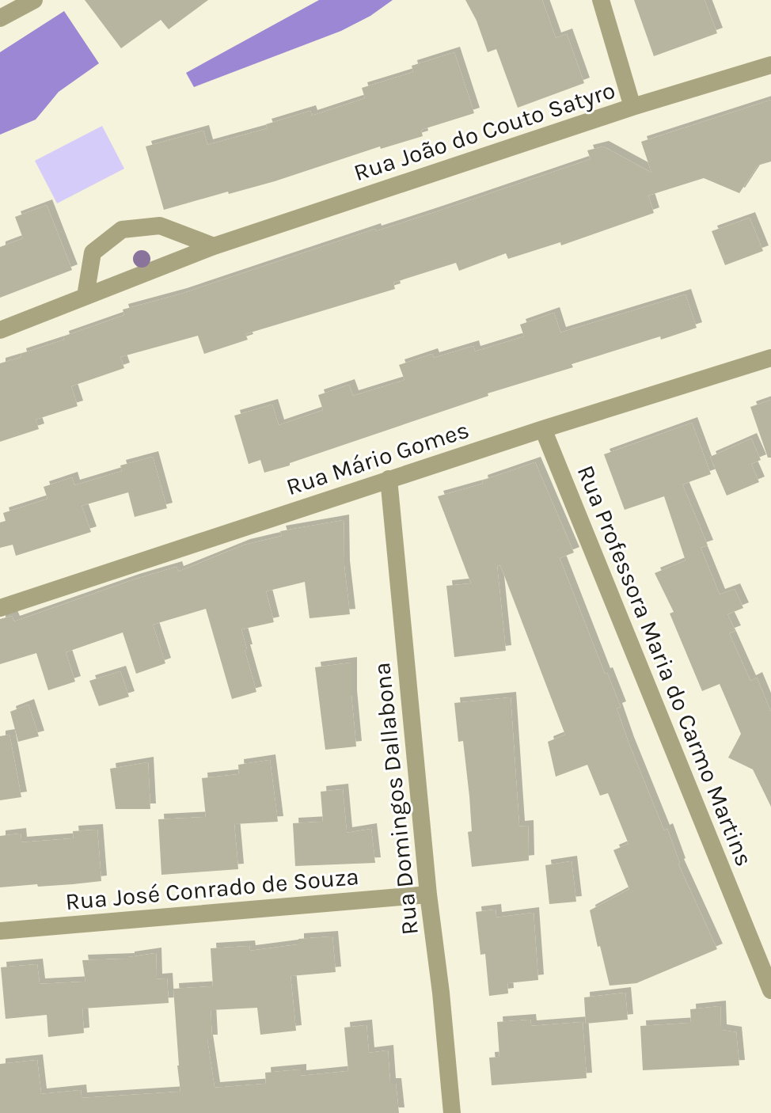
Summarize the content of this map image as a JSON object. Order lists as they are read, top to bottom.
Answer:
{
  "streets": {
    "street": [
      "Rua João do Couto Satyro",
      "Rua Mário Gomes",
      "Rua Professora Maria do Carmo Martins",
      "Rua Domingos Dallabona",
      "Rua José Conrado de Souza"
    ]
  },
  "crossings": [
    ["Rua Mário Gomes", "Rua Professora Maria do Carmo Martins"],
    ["Rua Mário Gomes", "Rua Domingos Dallabona"],
    ["Rua Domingos Dallabona", "Rua José Conrado de Souza"]
  ]
}
